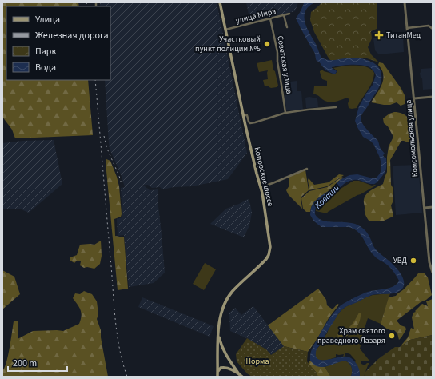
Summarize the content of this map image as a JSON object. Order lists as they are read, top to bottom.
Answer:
{
  "streets": {
    "main road": ["Копорское шоссе"],
    "street": ["улица Мира", "Советская улица", "Комсомольская улица"]
  },
  "crossings": [
    ["улица Мира", "Советская улица"],
    ["улица Мира", "Копорское шоссе"]
  ],
  "water": ["Коваши"],
  "parks": ["Норма"],
  "places": {
    "health": ["ТитанМед"],
    "other": ["Участковый пункт полиции №5", "УВД", "Храм святого праведного Лазаря"]
  },
  "legend": [
    "Улица",
    "Железная дорога",
    "Парк",
    "Вода"
  ],
  "scale_bar": "200 m"
}
